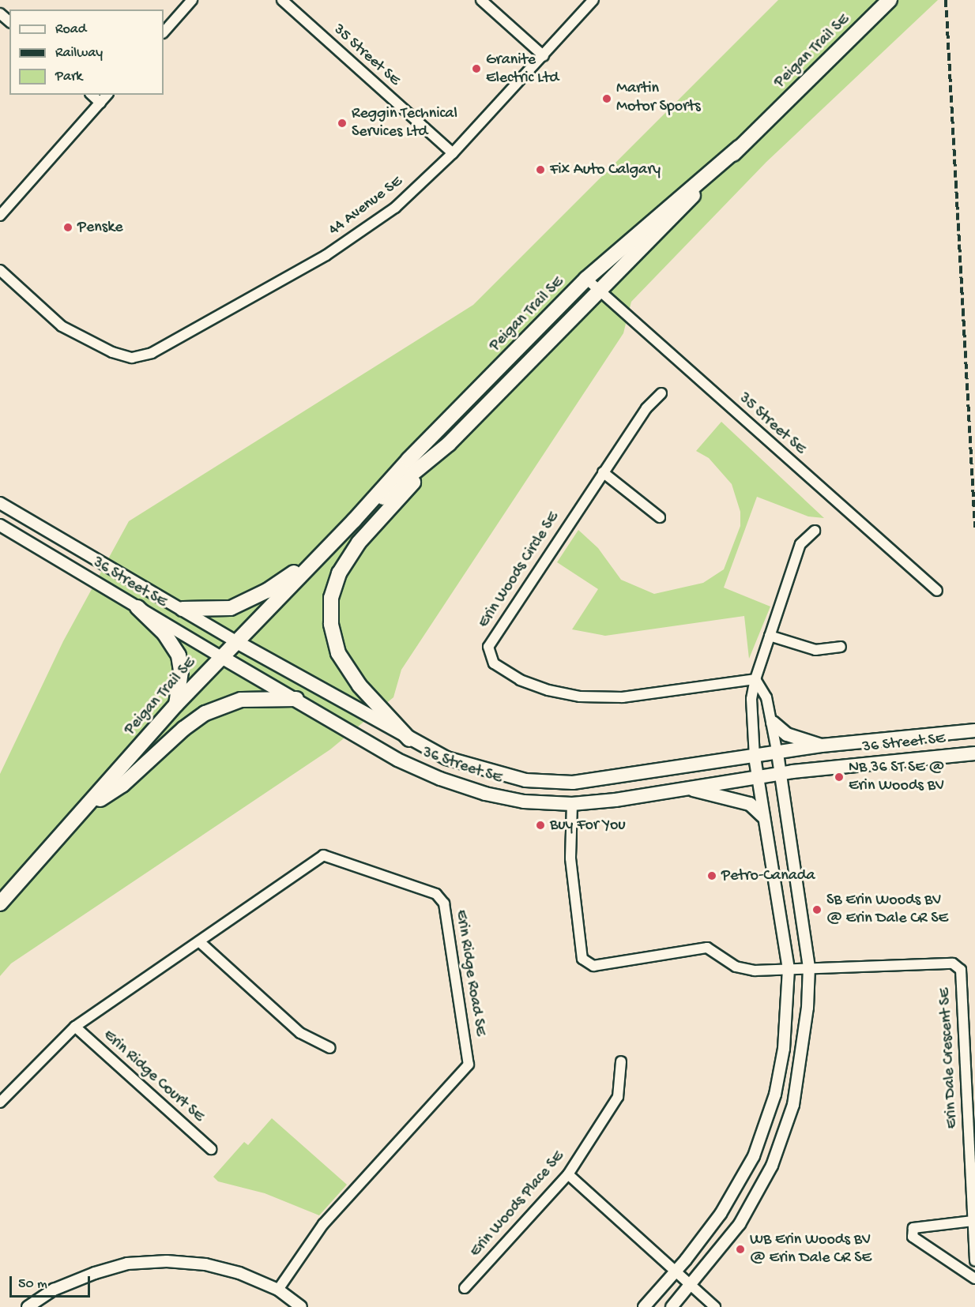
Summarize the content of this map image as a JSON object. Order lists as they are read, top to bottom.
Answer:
{
  "streets": {
    "main road": ["Peigan Trail SE", "36 Street SE"],
    "street": [
      "35 Street SE",
      "44 Avenue SE",
      "Erin Woods Circle SE",
      "Erin Ridge Road SE",
      "Erin Dale Crescent SE",
      "Erin Ridge Court SE",
      "Erin Woods Place SE"
    ]
  },
  "crossings": [
    ["Peigan Trail SE", "35 Street SE"],
    ["Peigan Trail SE", "36 Street SE"],
    ["35 Street SE", "44 Avenue SE"],
    ["36 Street SE", "Erin Dale Crescent SE"],
    ["Erin Ridge Road SE", "Erin Ridge Court SE"]
  ],
  "places": [
    "Granite Electric Ltd",
    "Martin Motor Sports",
    "Reggin Technical Services Ltd",
    "Fix Auto Calgary",
    "Penske",
    "NB 36 ST SE @ Erin Woods BV",
    "Buy For You",
    "Petro-Canada",
    "SB Erin Woods BV @ Erin Dale CR SE",
    "WB Erin Woods BV @ Erin Dale CR SE"
  ],
  "legend": ["Road", "Railway", "Park"],
  "scale_bar": "50 m"
}
